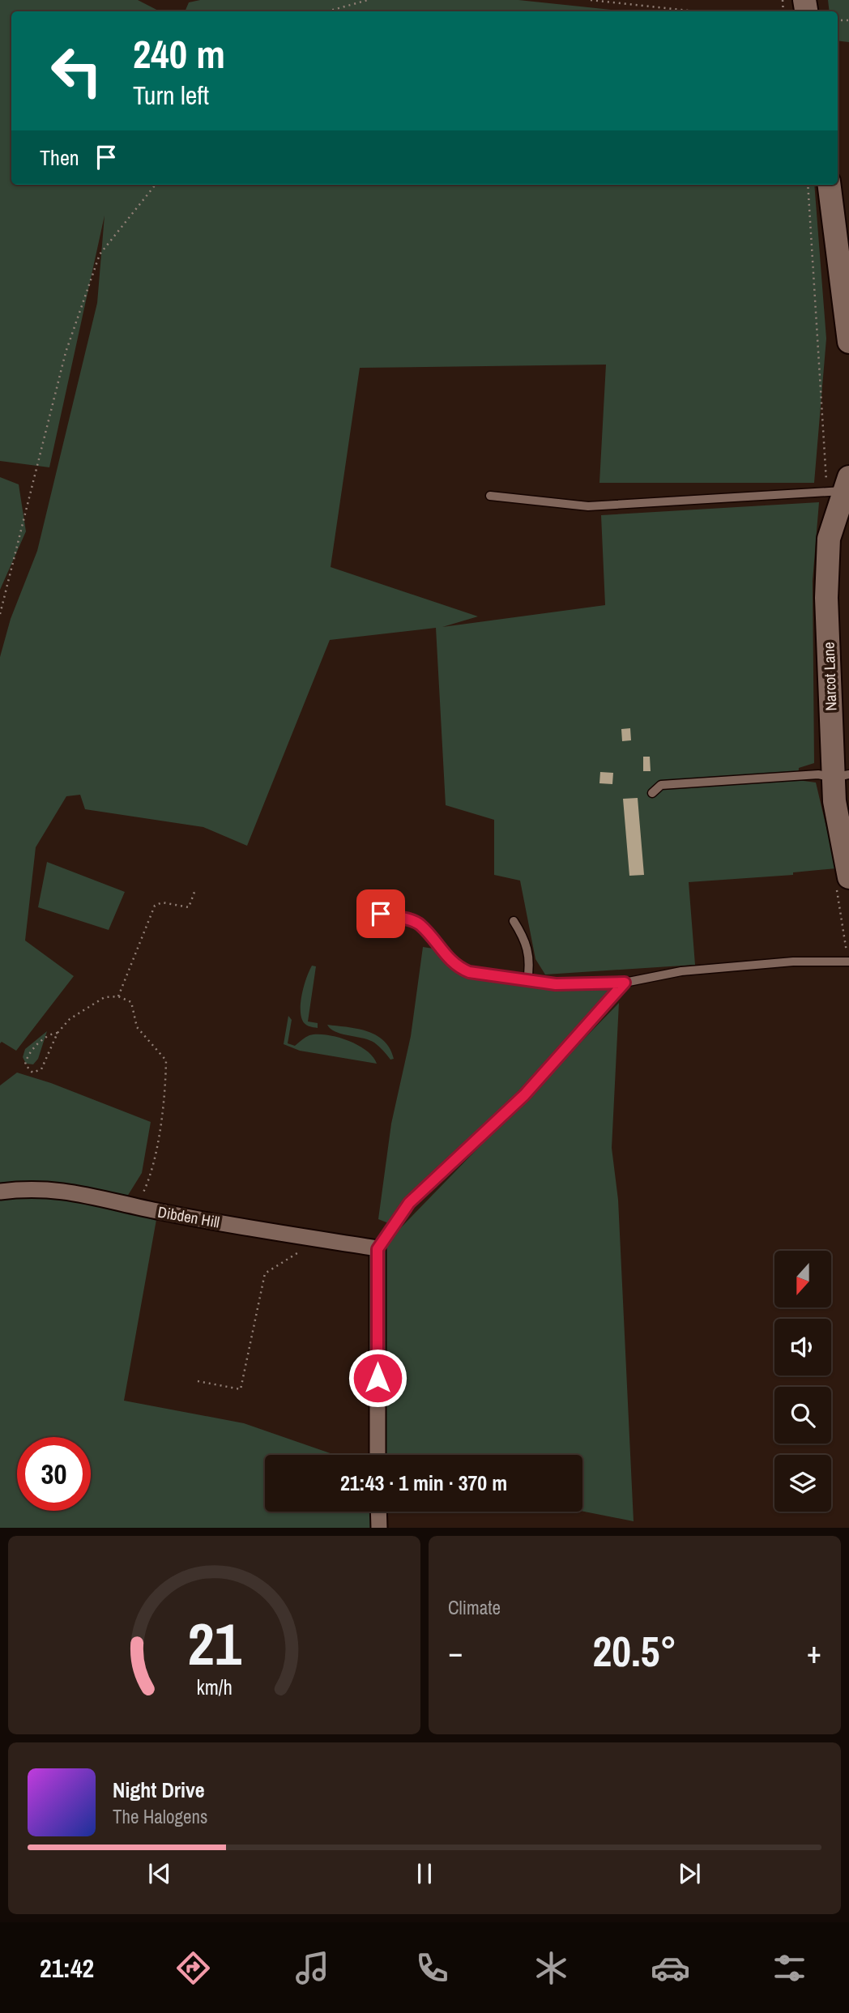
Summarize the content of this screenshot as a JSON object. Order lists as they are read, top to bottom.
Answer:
{
  "streets": {
    "street": ["Narcot Lane", "Dibden Hill"]
  },
  "north": "bottom",
  "page": {
    "turn": ["240 m", "Turn left"],
    "then": "Then",
    "limit": "30",
    "trip": "21:43 · 1 min · 370 m",
    "tile": "Climate",
    "heat": ["−", "20.5°", "+"],
    "song": ["Night Drive", "The Halogens"],
    "tabs": "21:42",
    "gauge": ["21", "km/h"]
  }
}
